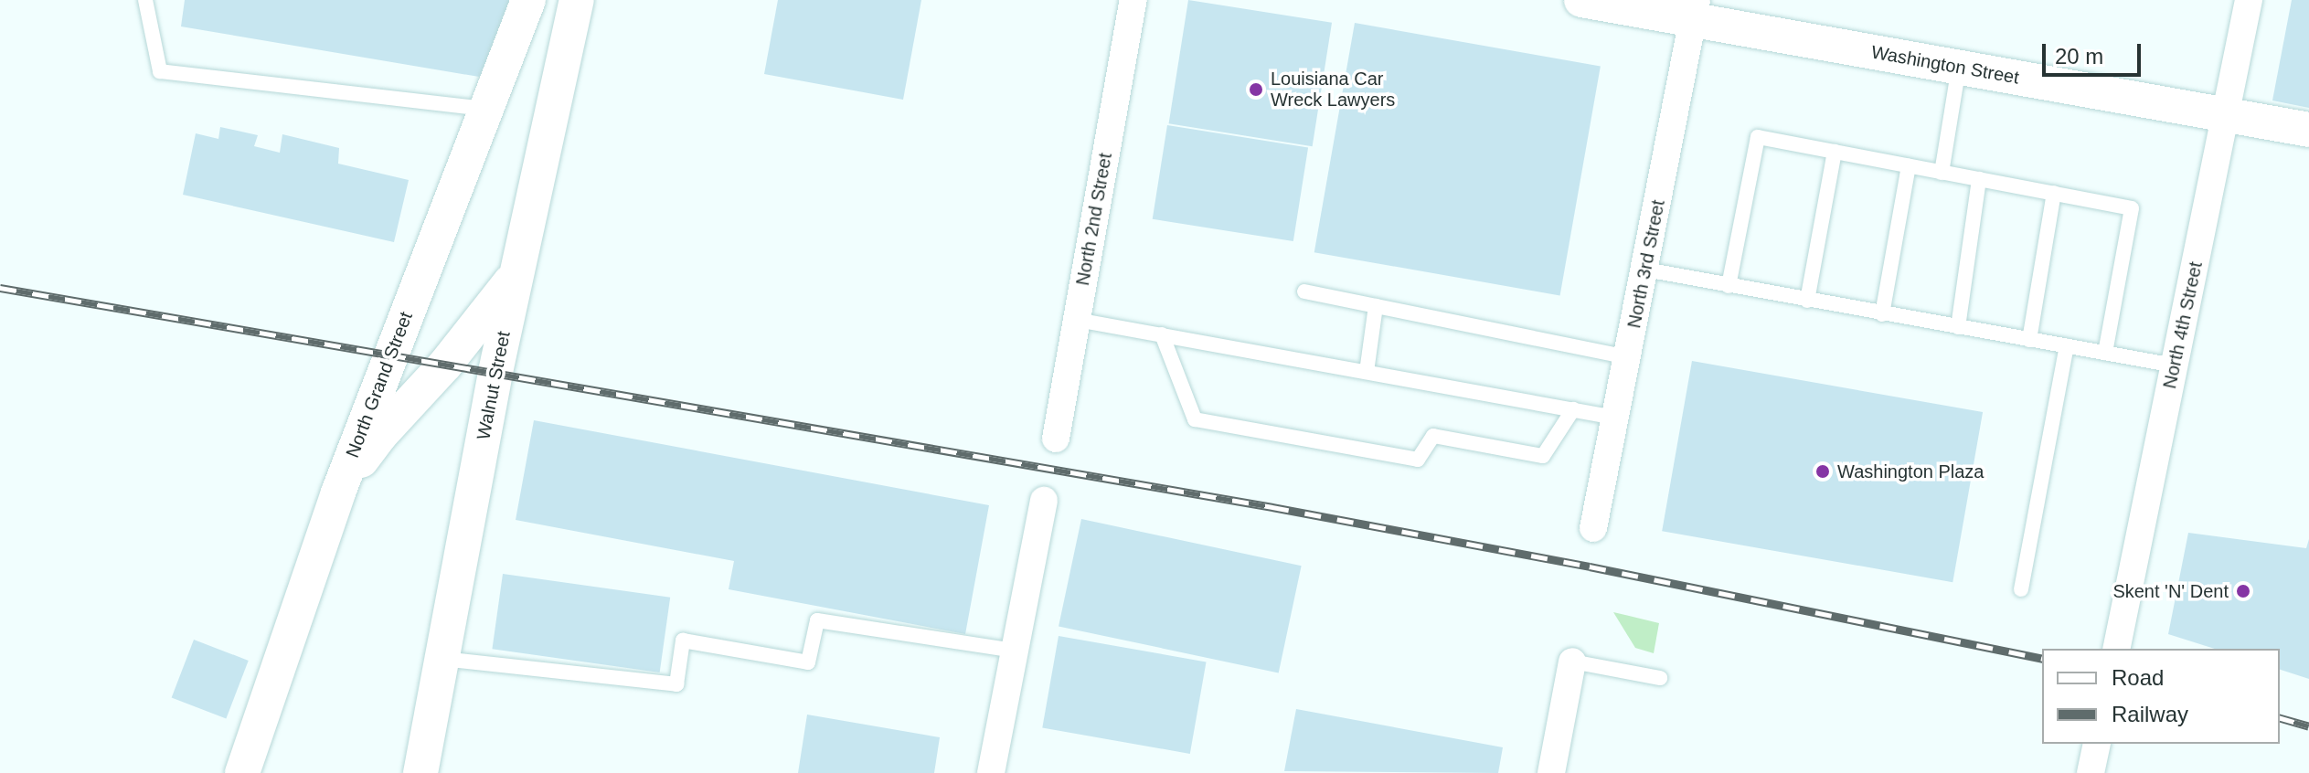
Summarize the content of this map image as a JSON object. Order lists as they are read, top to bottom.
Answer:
{
  "streets": {
    "street": [
      "Washington Street",
      "North 2nd Street",
      "North 3rd Street",
      "North 4th Street",
      "North Grand Street",
      "Walnut Street"
    ]
  },
  "crossings": [
    ["Washington Street", "North 3rd Street"],
    ["Washington Street", "North 4th Street"]
  ],
  "places": ["Louisiana Car Wreck Lawyers", "Washington Plaza", "Skent 'N' Dent"],
  "legend": ["Road", "Railway"],
  "scale_bar": "20 m"
}
